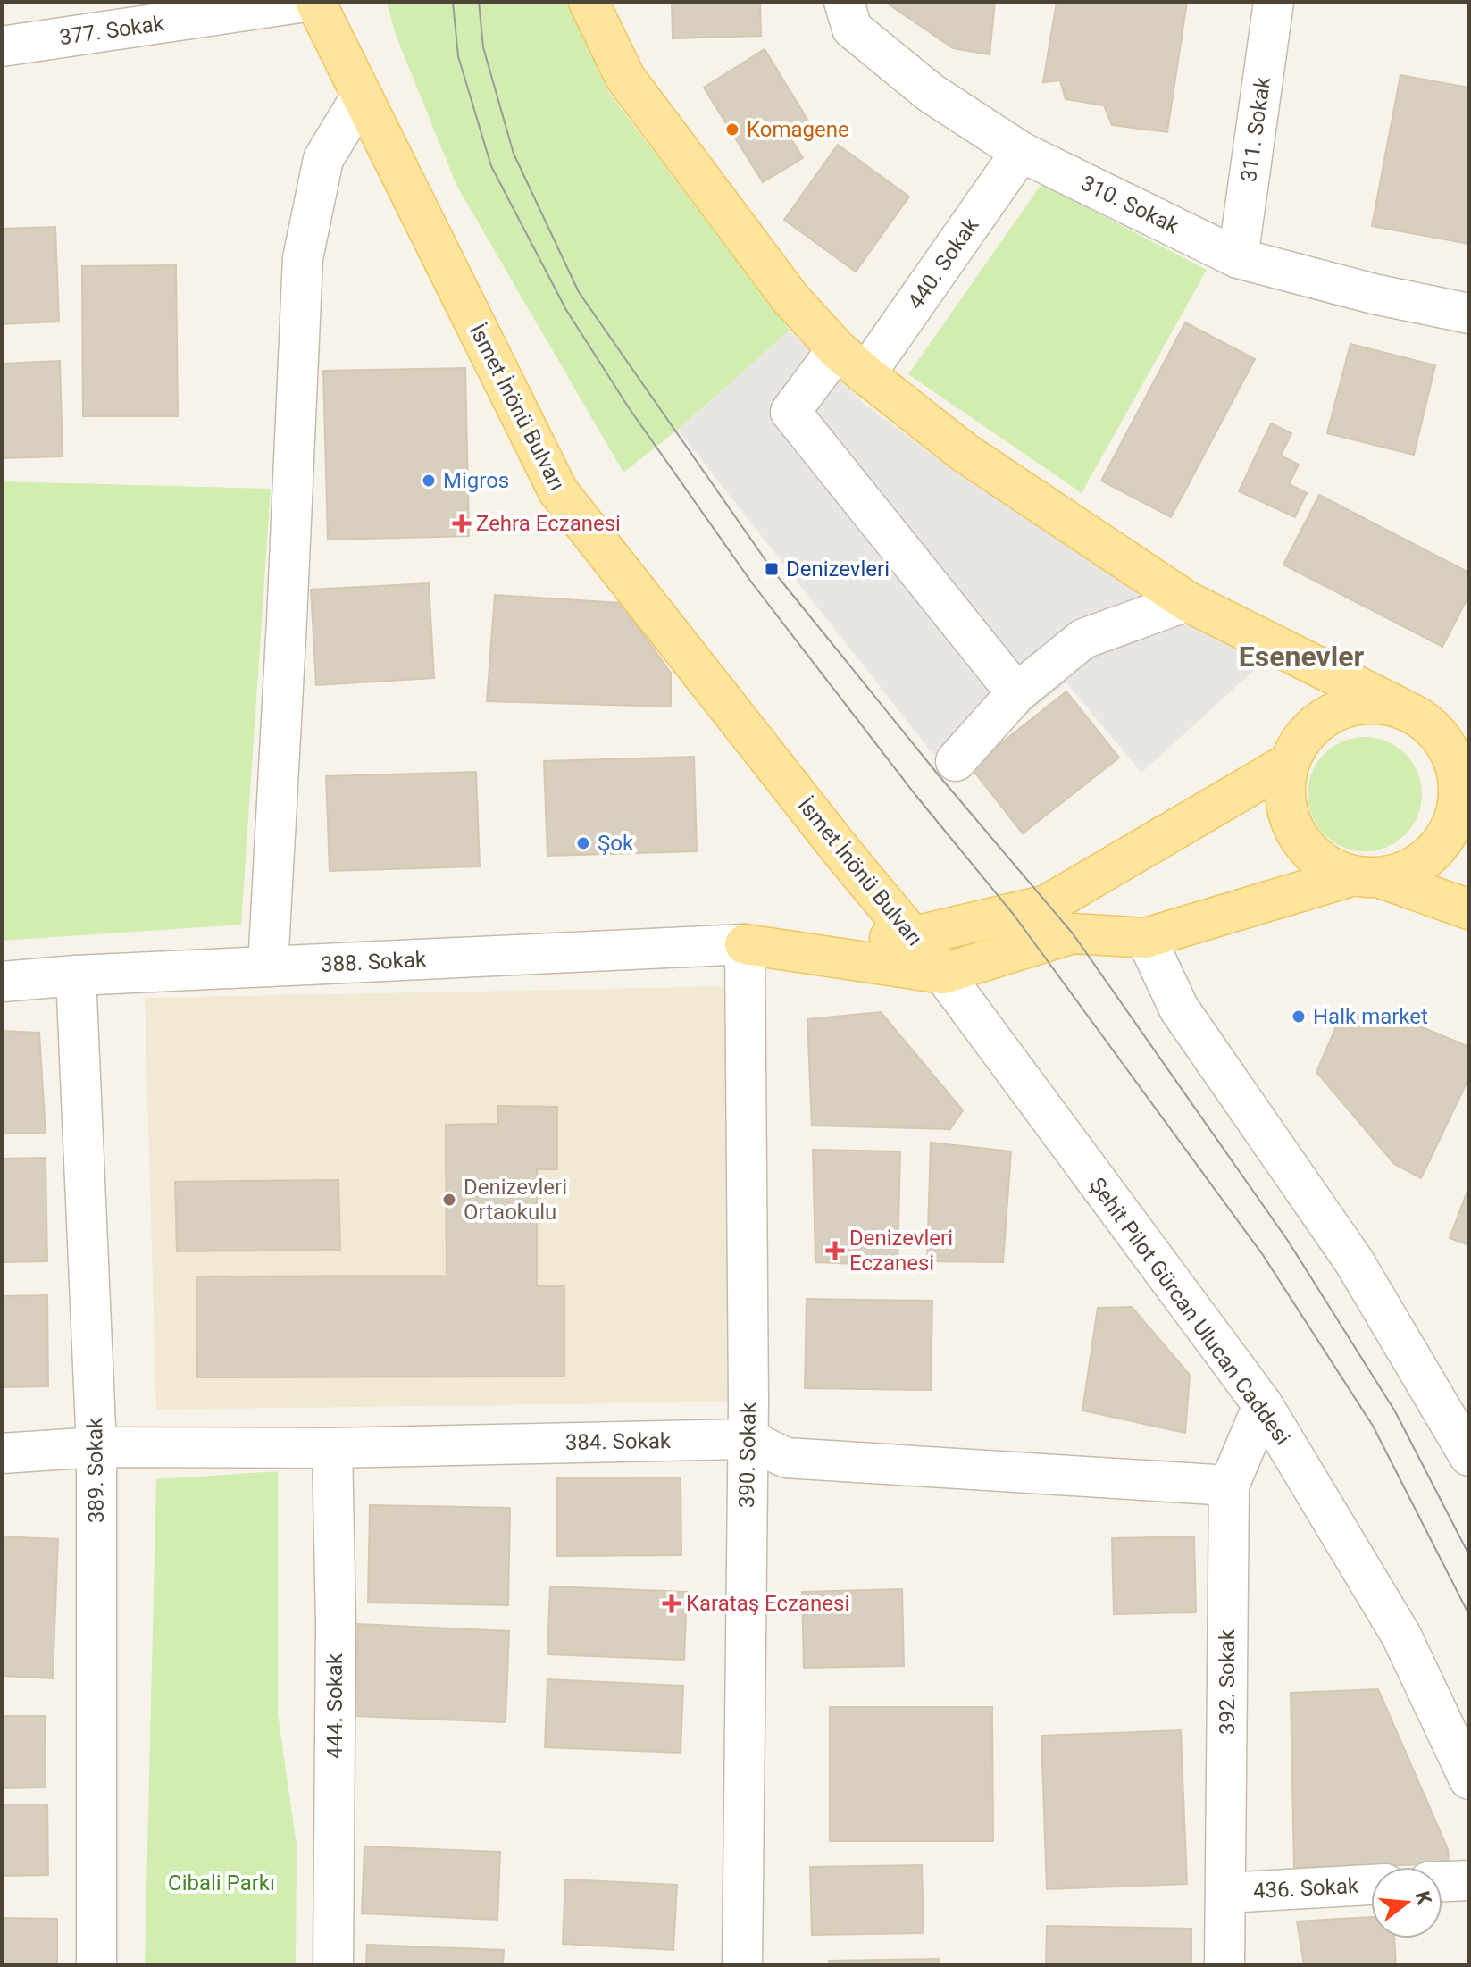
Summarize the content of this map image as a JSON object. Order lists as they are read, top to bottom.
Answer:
{
  "streets": {
    "main road": ["İsmet İnönü Bulvarı"],
    "street": [
      "377. Sokak",
      "311. Sokak",
      "310. Sokak",
      "440. Sokak",
      "388. Sokak",
      "Şehit Pilot Gürcan Ulucan Caddesi",
      "384. Sokak",
      "390. Sokak",
      "389. Sokak",
      "392. Sokak",
      "444. Sokak",
      "436. Sokak"
    ]
  },
  "crossings": [
    ["311. Sokak", "310. Sokak"],
    ["310. Sokak", "440. Sokak"],
    ["İsmet İnönü Bulvarı", "Şehit Pilot Gürcan Ulucan Caddesi"],
    ["388. Sokak", "390. Sokak"],
    ["388. Sokak", "389. Sokak"],
    ["Şehit Pilot Gürcan Ulucan Caddesi", "392. Sokak"],
    ["384. Sokak", "390. Sokak"],
    ["384. Sokak", "389. Sokak"],
    ["384. Sokak", "392. Sokak"],
    ["384. Sokak", "444. Sokak"],
    ["392. Sokak", "436. Sokak"]
  ],
  "districts": ["Esenevler"],
  "parks": ["Cibali Parkı"],
  "places": {
    "other": [
      "Komagene",
      "Migros",
      "Şok",
      "Halk market",
      "Denizevleri Ortaokulu"
    ],
    "health": ["Zehra Eczanesi", "Denizevleri Eczanesi", "Karataş Eczanesi"],
    "transit": ["Denizevleri"]
  },
  "north": "right"
}
